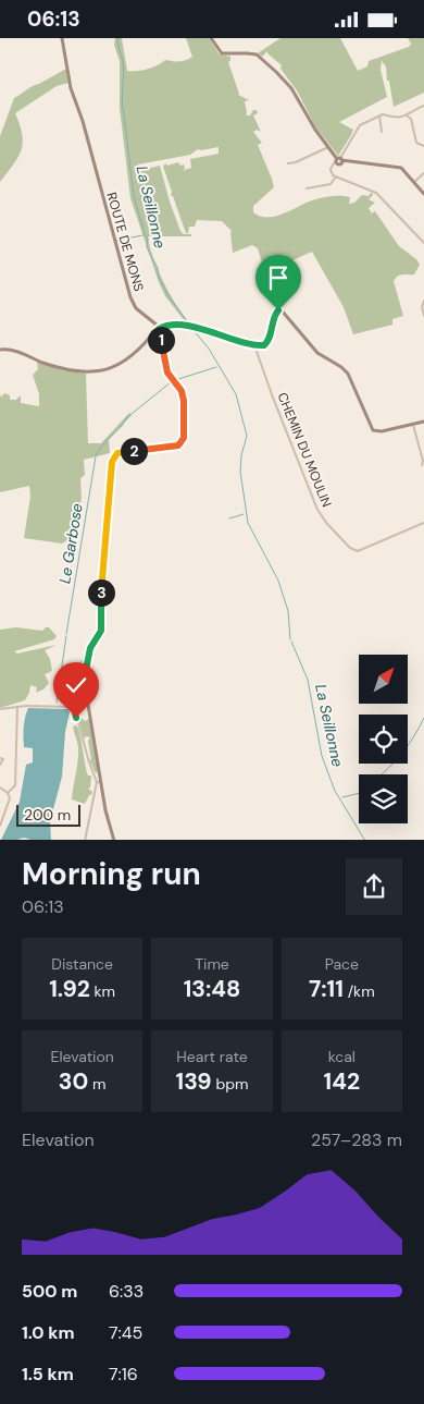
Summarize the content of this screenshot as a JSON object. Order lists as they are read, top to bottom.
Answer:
{
  "streets": {
    "street": ["ROUTE DE MONS", "CHEMIN DU MOULIN"]
  },
  "water": ["La Seillonne", "Le Garbose"],
  "scale_bar": "200 m",
  "north": "top right",
  "page": {
    "status": "06:13",
    "pins": ["1", "2", "3"],
    "scale": "200 m",
    "heading": ["Morning run", "06:13"],
    "stats": [
      ["Distance", "1.92 km"],
      ["Time", "13:48"],
      ["Pace", "7:11 /km"],
      ["Elevation", "30 m"],
      ["Heart rate", "139 bpm"],
      ["kcal", "142"]
    ],
    "chart": ["Elevation", "257–283 m"],
    "list": [
      {
        "name": "500 m",
        "note": "6:33"
      },
      {
        "name": "1.0 km",
        "note": "7:45"
      },
      {
        "name": "1.5 km",
        "note": "7:16"
      }
    ]
  }
}
